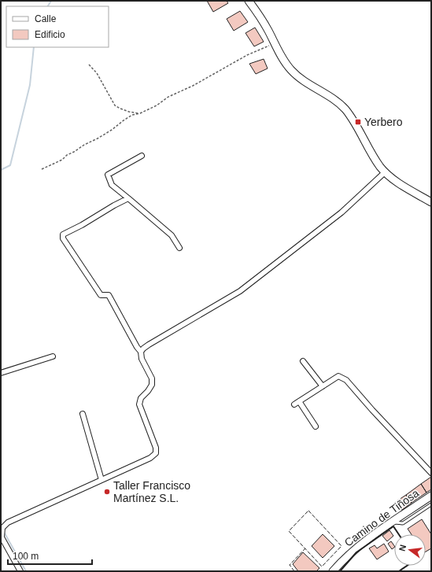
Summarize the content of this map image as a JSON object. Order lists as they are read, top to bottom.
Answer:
{
  "streets": {
    "main road": ["Camino de Tiñosa"]
  },
  "places": {
    "transit": ["Yerbero"],
    "other": ["Taller Francisco Martínez S.L."]
  },
  "legend": ["Calle", "Edificio"],
  "scale_bar": "100 m",
  "north": "left"
}
